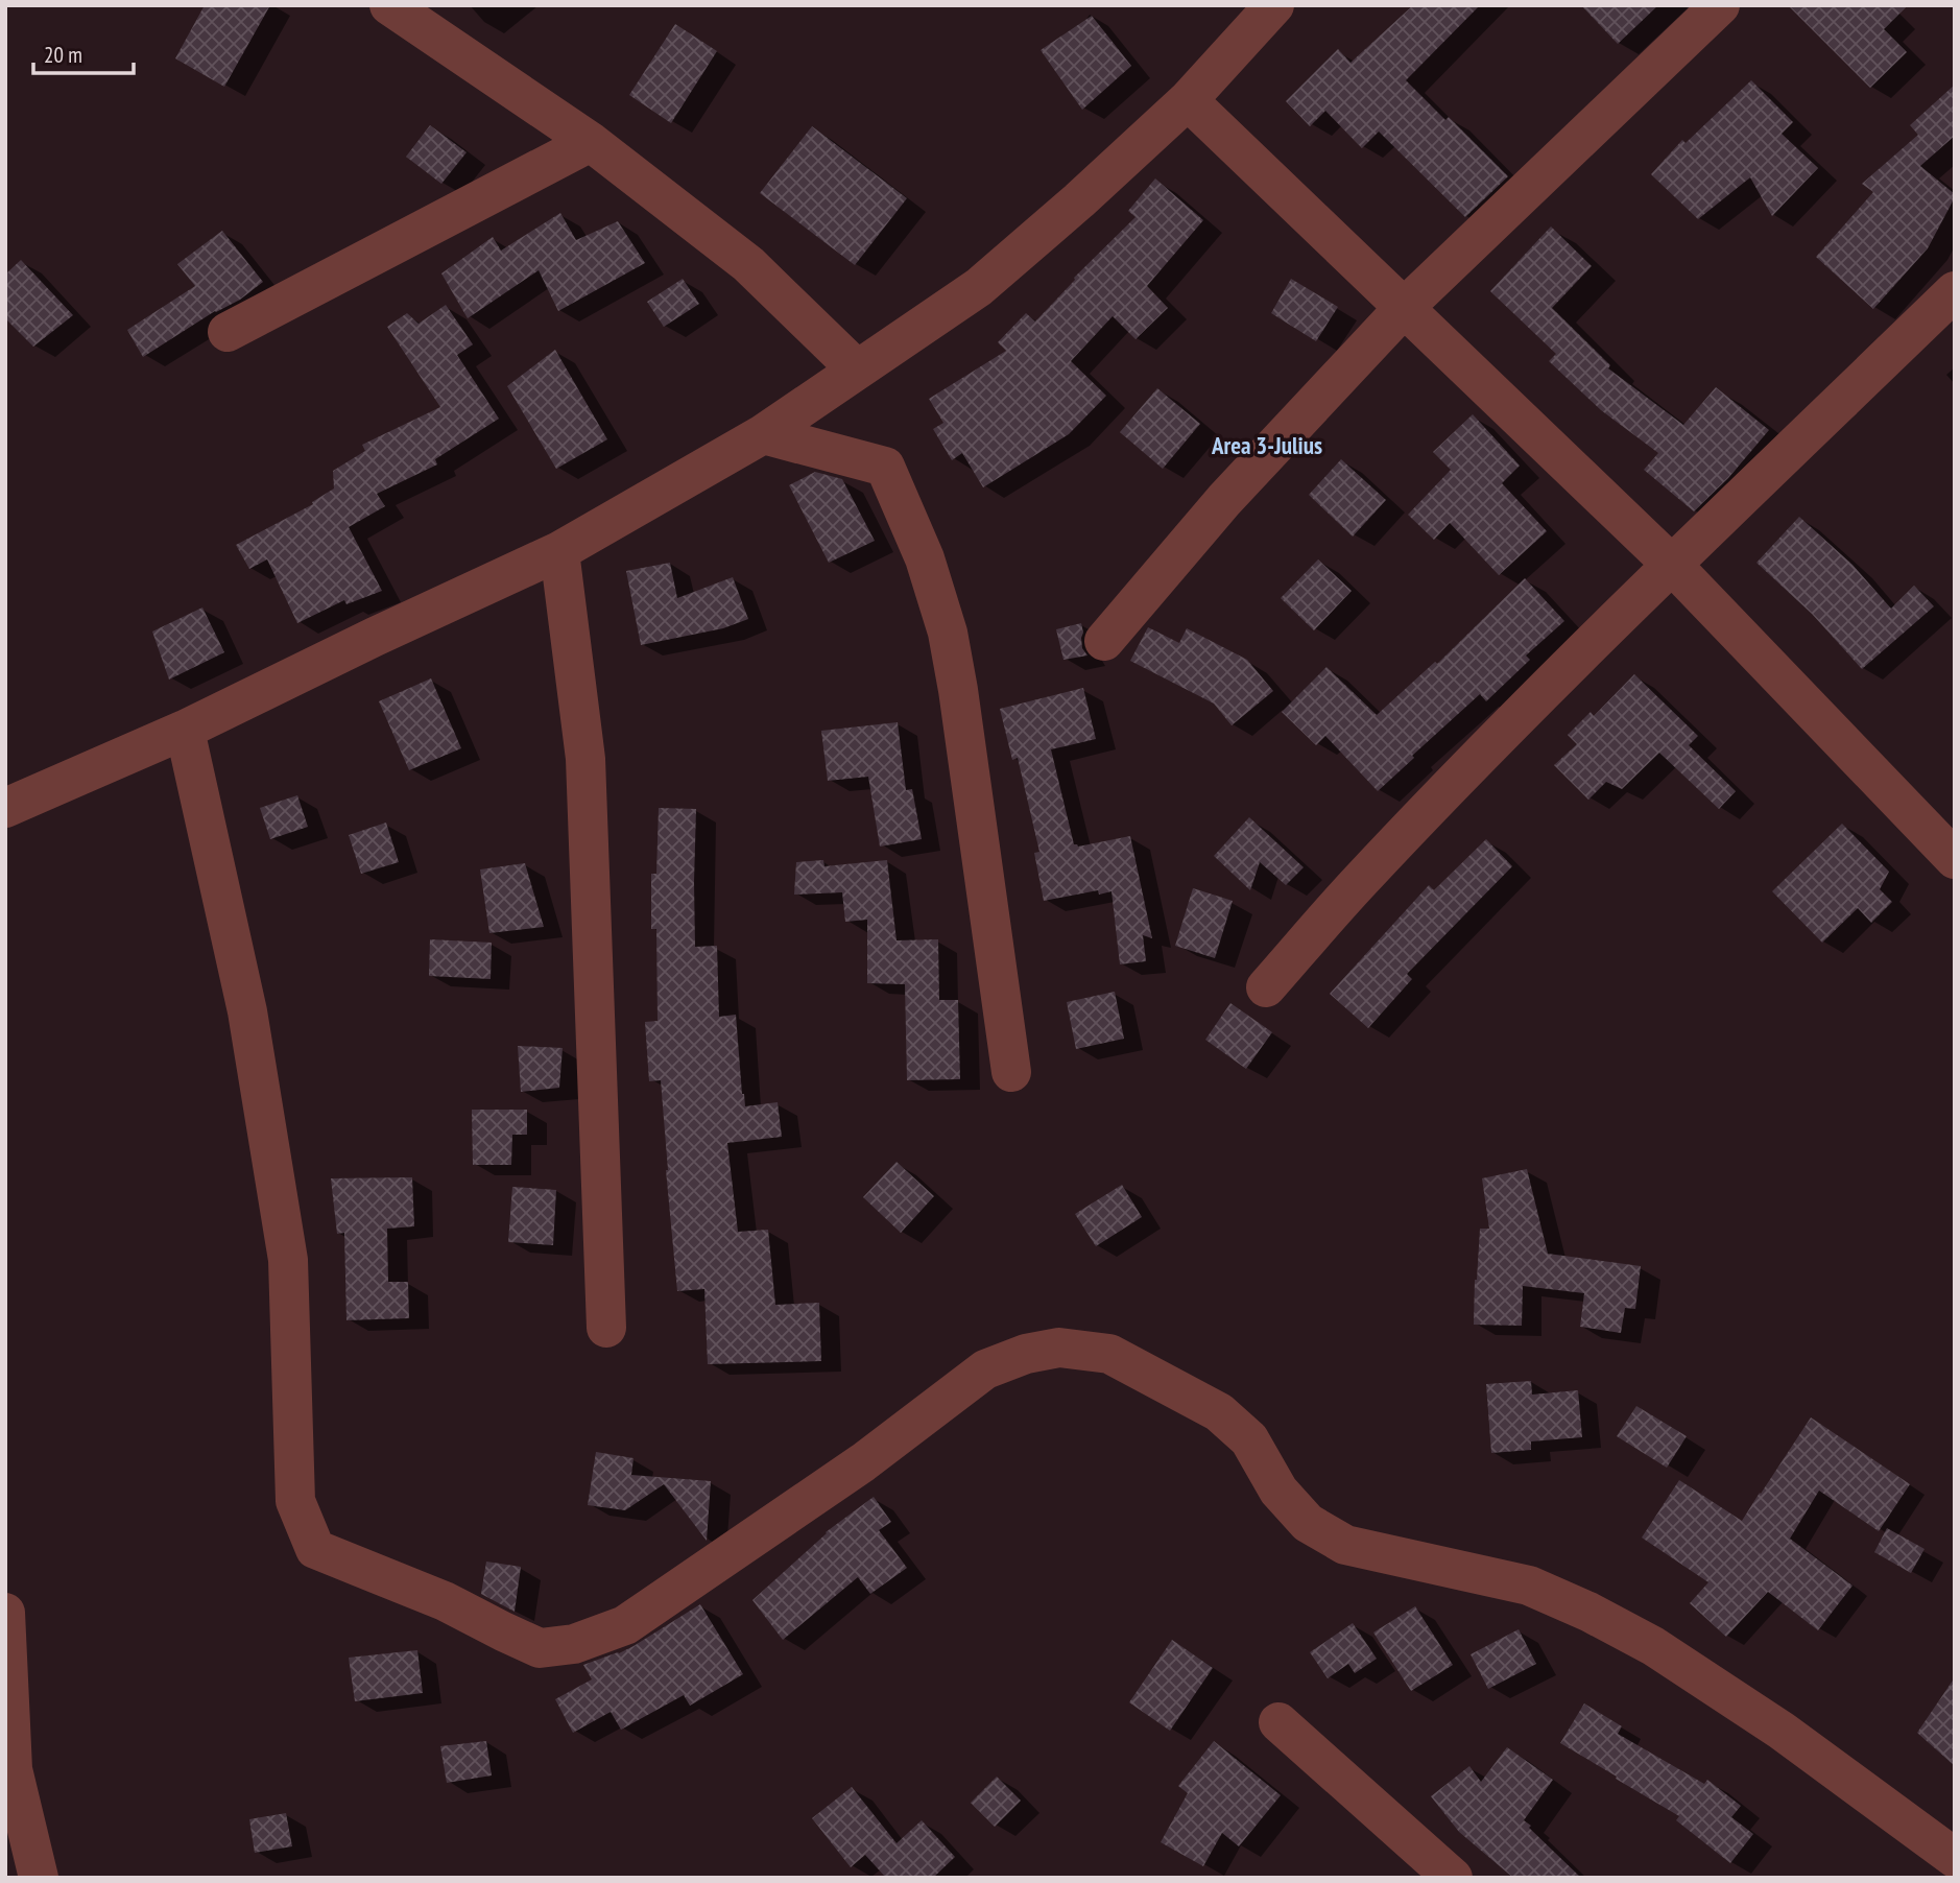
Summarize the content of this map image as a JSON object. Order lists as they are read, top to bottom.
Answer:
{
  "districts": ["Area 3-Julius"],
  "scale_bar": "20 m"
}
